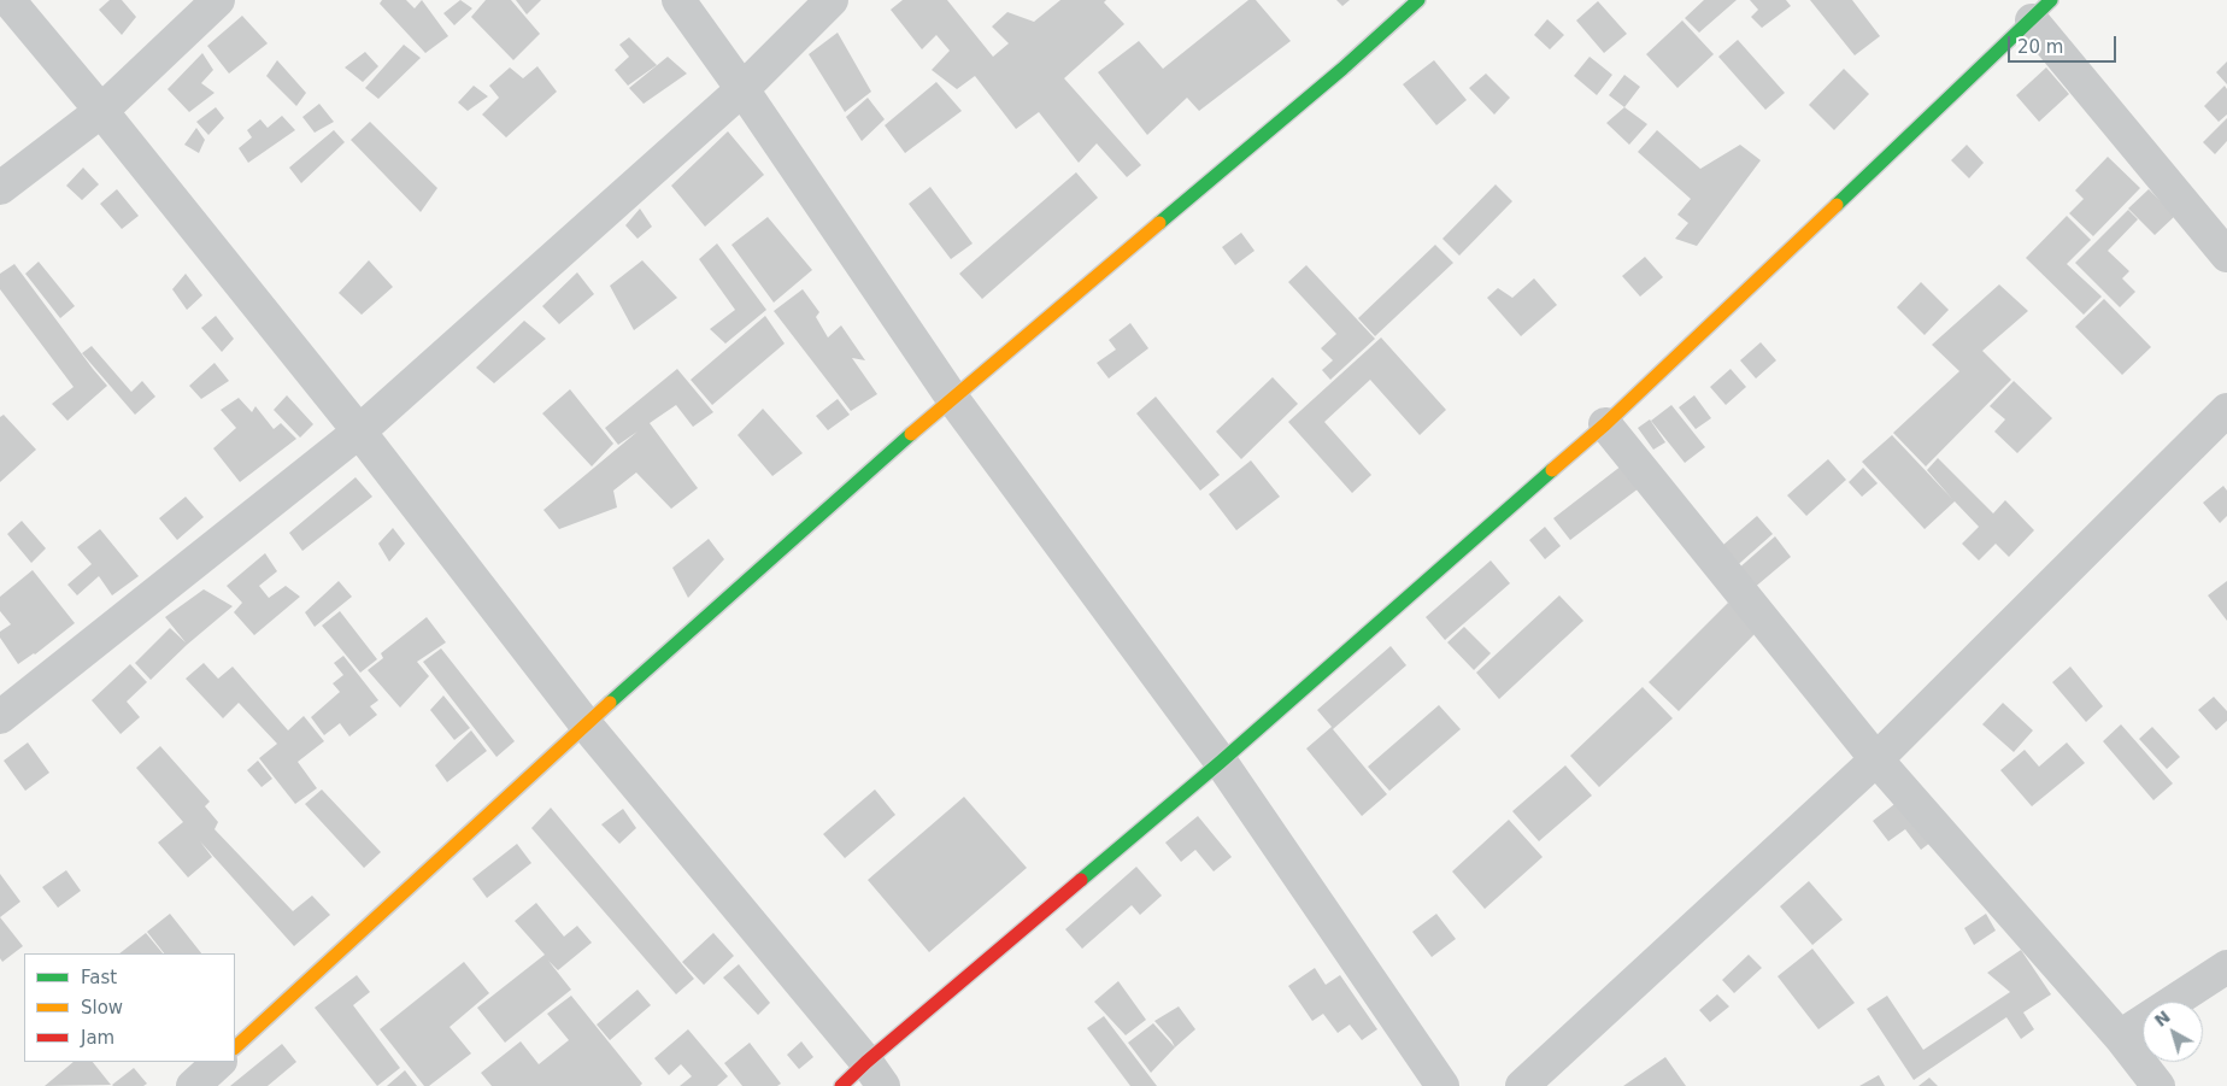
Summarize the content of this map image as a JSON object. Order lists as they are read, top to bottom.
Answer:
{
  "legend": ["Fast", "Slow", "Jam"],
  "scale_bar": "20 m",
  "north": "top left"
}
